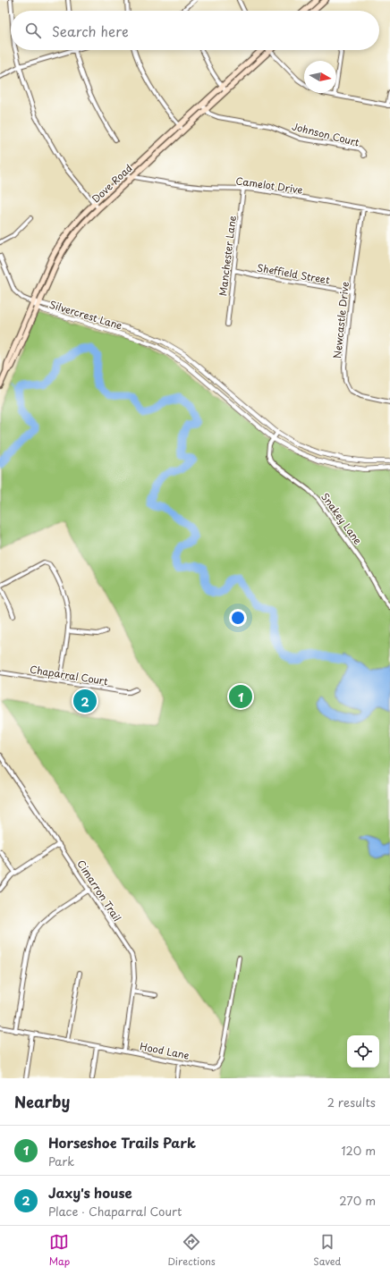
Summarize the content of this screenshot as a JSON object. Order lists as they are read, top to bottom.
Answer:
{
  "streets": {
    "main road": ["Dove Road"],
    "street": [
      "Johnson Court",
      "Camelot Drive",
      "Manchester Lane",
      "Sheffield Street",
      "Silvercrest Lane",
      "Newcastle Drive",
      "Snakey Lane",
      "Chaparral Court",
      "Cimarron Trail",
      "Hood Lane"
    ]
  },
  "crossings": [
    ["Johnson Court", "Dove Road"],
    ["Dove Road", "Camelot Drive"],
    ["Dove Road", "Silvercrest Lane"],
    ["Camelot Drive", "Manchester Lane"],
    ["Camelot Drive", "Newcastle Drive"],
    ["Manchester Lane", "Sheffield Street"],
    ["Sheffield Street", "Newcastle Drive"],
    ["Silvercrest Lane", "Snakey Lane"],
    ["Cimarron Trail", "Hood Lane"]
  ],
  "north": "right",
  "page": {
    "search": "Search here",
    "pins": ["1", "2"],
    "heading": ["Nearby", "2 results"],
    "list": [
      {
        "mark": "1",
        "name": "Horseshoe Trails Park",
        "note": "Park",
        "value": "120 m"
      },
      {
        "mark": "2",
        "name": "Jaxy's house",
        "note": "Place · Chaparral Court",
        "value": "270 m"
      }
    ],
    "nav": ["Map", "Directions", "Saved"]
  }
}
